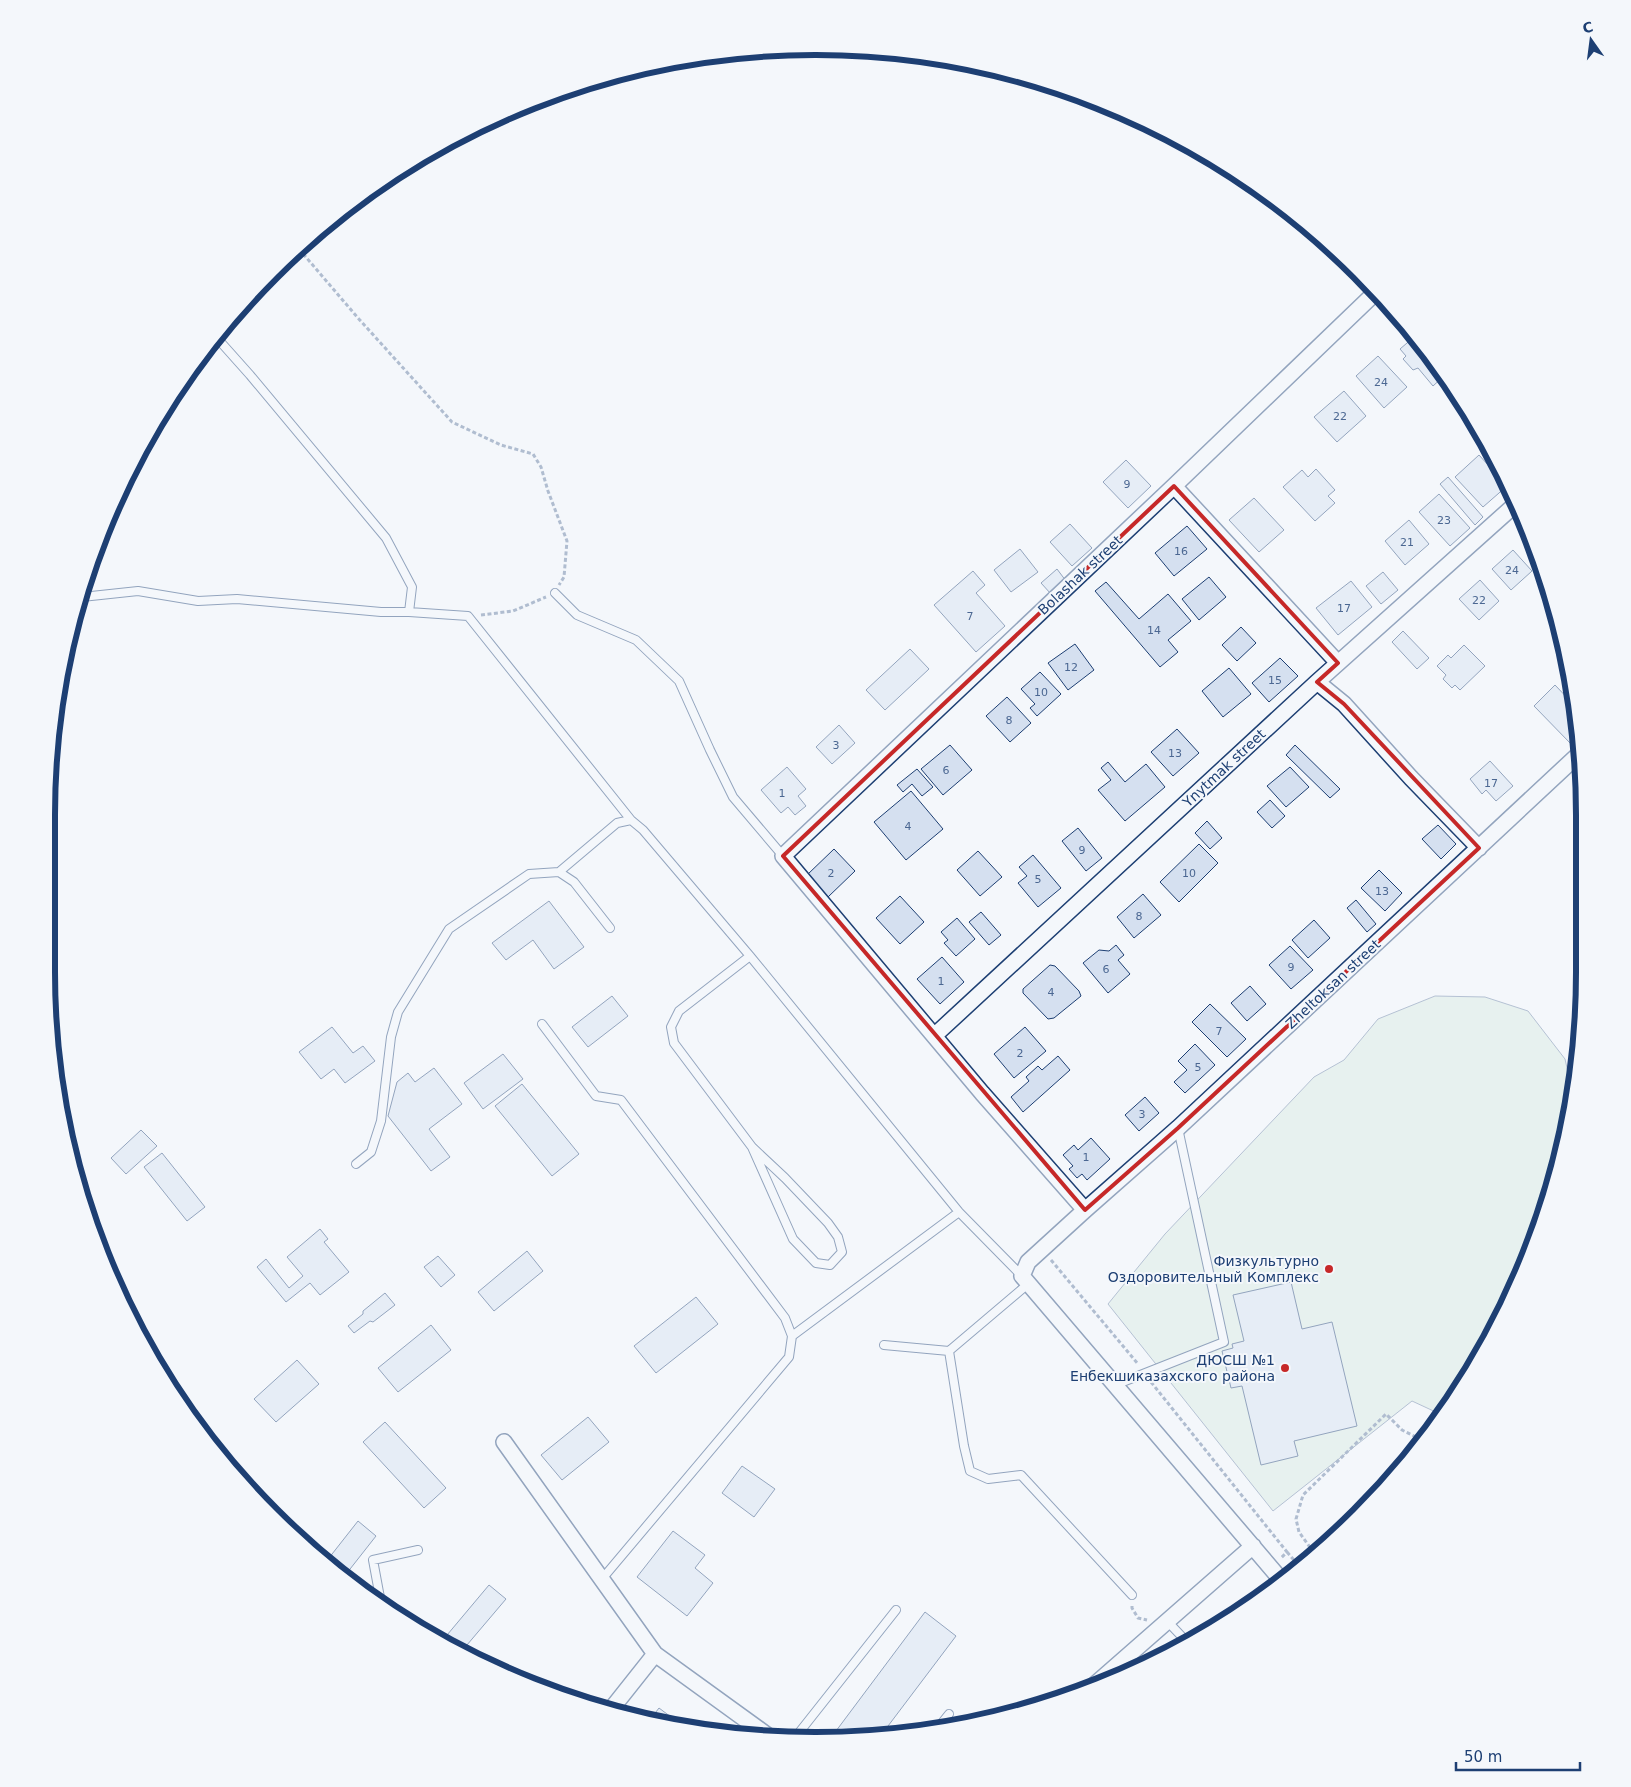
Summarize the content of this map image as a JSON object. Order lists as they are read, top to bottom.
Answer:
{
  "streets": {
    "street": ["Bolashak street", "Ynytmak street", "Zheltoksan street"]
  },
  "places": ["Физкультурно Оздоровительный Комплекс", "ДЮСШ №1 Енбекшиказахского района"],
  "house_numbers": [
    "24",
    "22",
    "9",
    "23",
    "21",
    "16",
    "24",
    "22",
    "17",
    "7",
    "14",
    "12",
    "15",
    "10",
    "8",
    "3",
    "13",
    "6",
    "17",
    "1",
    "4",
    "9",
    "2",
    "10",
    "5",
    "13",
    "8",
    "9",
    "6",
    "1",
    "4",
    "7",
    "2",
    "5",
    "3",
    "1"
  ],
  "scale_bar": "50 m",
  "north": "top"
}
